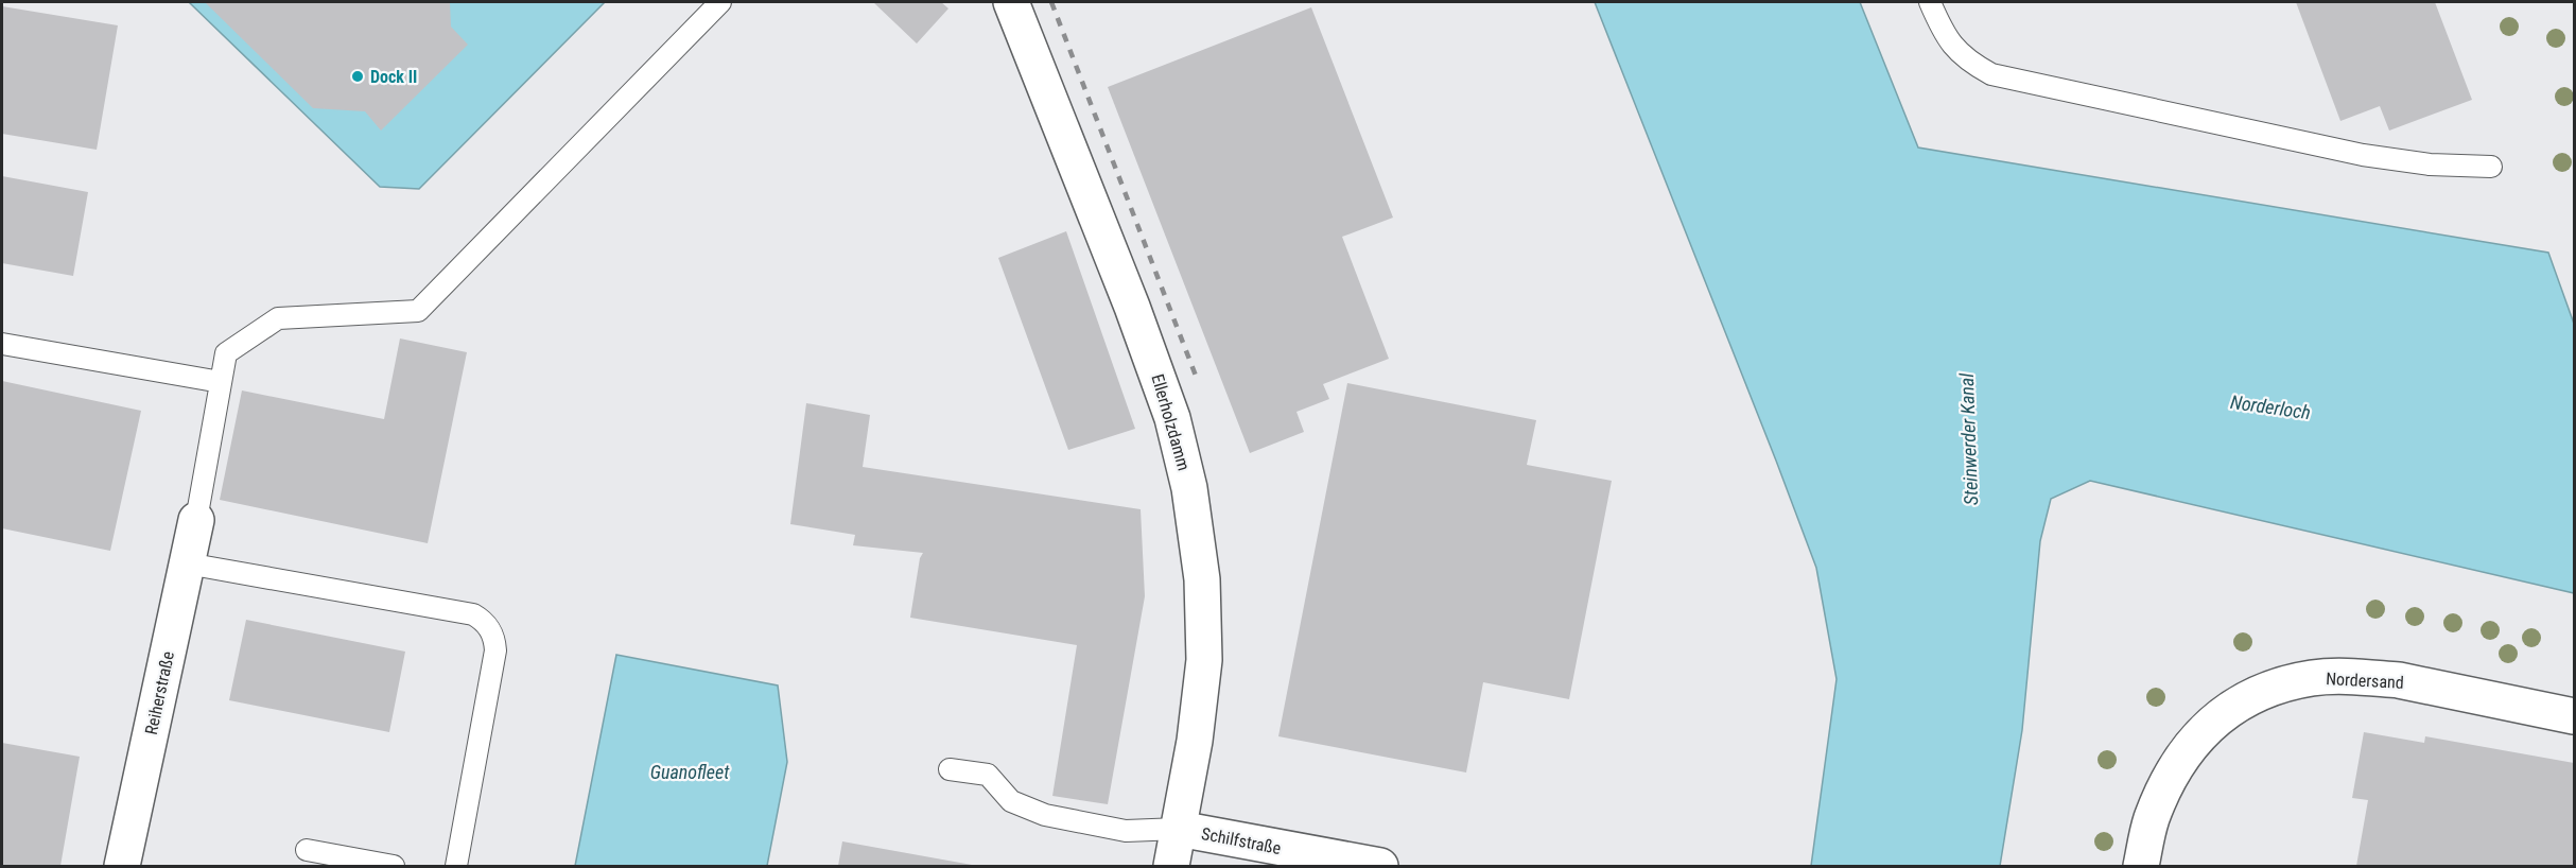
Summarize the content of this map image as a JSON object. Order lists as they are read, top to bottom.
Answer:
{
  "streets": {
    "street": [
      "Ellerholzdamm",
      "Nordersand",
      "Reiherstraße",
      "Schilfstraße"
    ]
  },
  "crossings": [
    ["Ellerholzdamm", "Schilfstraße"]
  ],
  "water": ["Norderloch", "Steinwerder Kanal", "Guanofleet"],
  "places": ["Dock II"]
}
